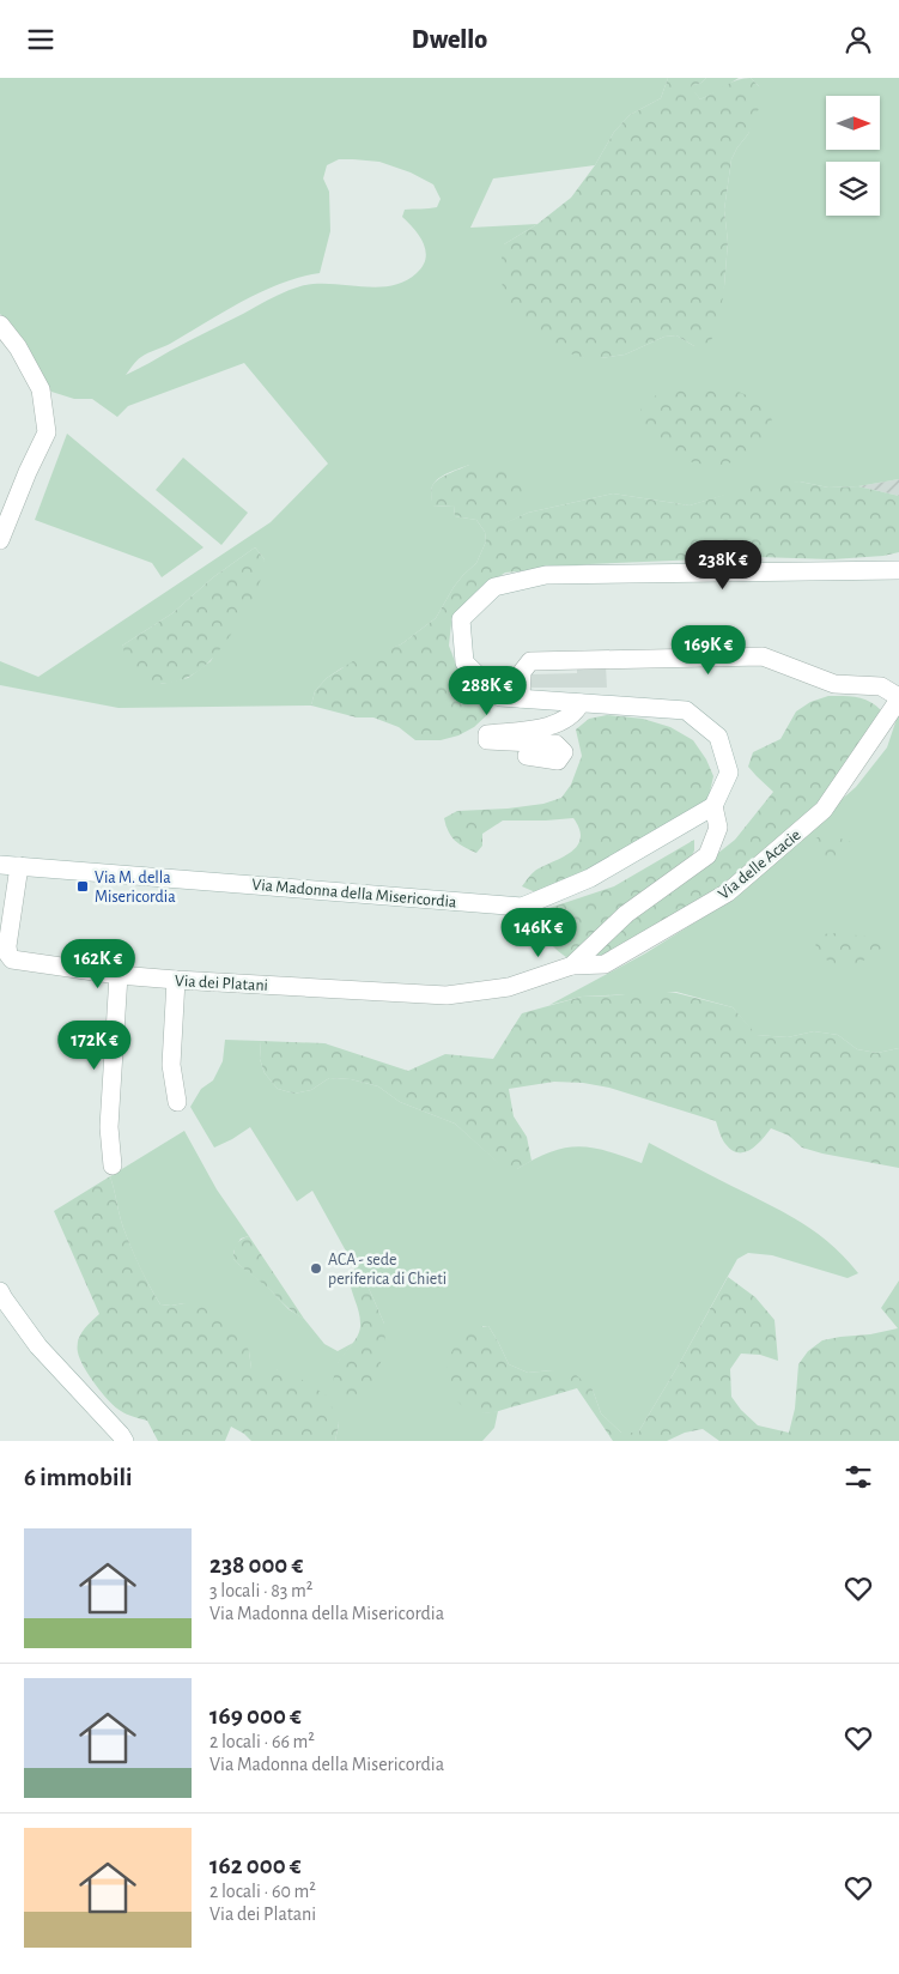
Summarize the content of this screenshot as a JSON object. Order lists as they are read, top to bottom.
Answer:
{
  "streets": {
    "street": ["Via delle Acacie", "Via Madonna della Misericordia", "Via dei Platani"]
  },
  "crossings": [
    ["Via delle Acacie", "Via Madonna della Misericordia"],
    ["Via delle Acacie", "Via dei Platani"],
    ["Via Madonna della Misericordia", "Via dei Platani"]
  ],
  "places": {
    "transit": ["Via M. della Misericordia"],
    "other": ["ACA - sede periferica di Chieti"]
  },
  "north": "right",
  "page": {
    "header": "Dwello",
    "price": [
      "238K €",
      "169K €",
      "288K €",
      "146K €",
      "162K €",
      "172K €"
    ],
    "heading": "6 immobili",
    "list": [
      {
        "name": "238 000 €",
        "note": "3 locali · 83 m² · Via Madonna della Misericordia"
      },
      {
        "name": "169 000 €",
        "note": "2 locali · 66 m² · Via Madonna della Misericordia"
      },
      {
        "name": "162 000 €",
        "note": "2 locali · 60 m² · Via dei Platani"
      }
    ]
  }
}
